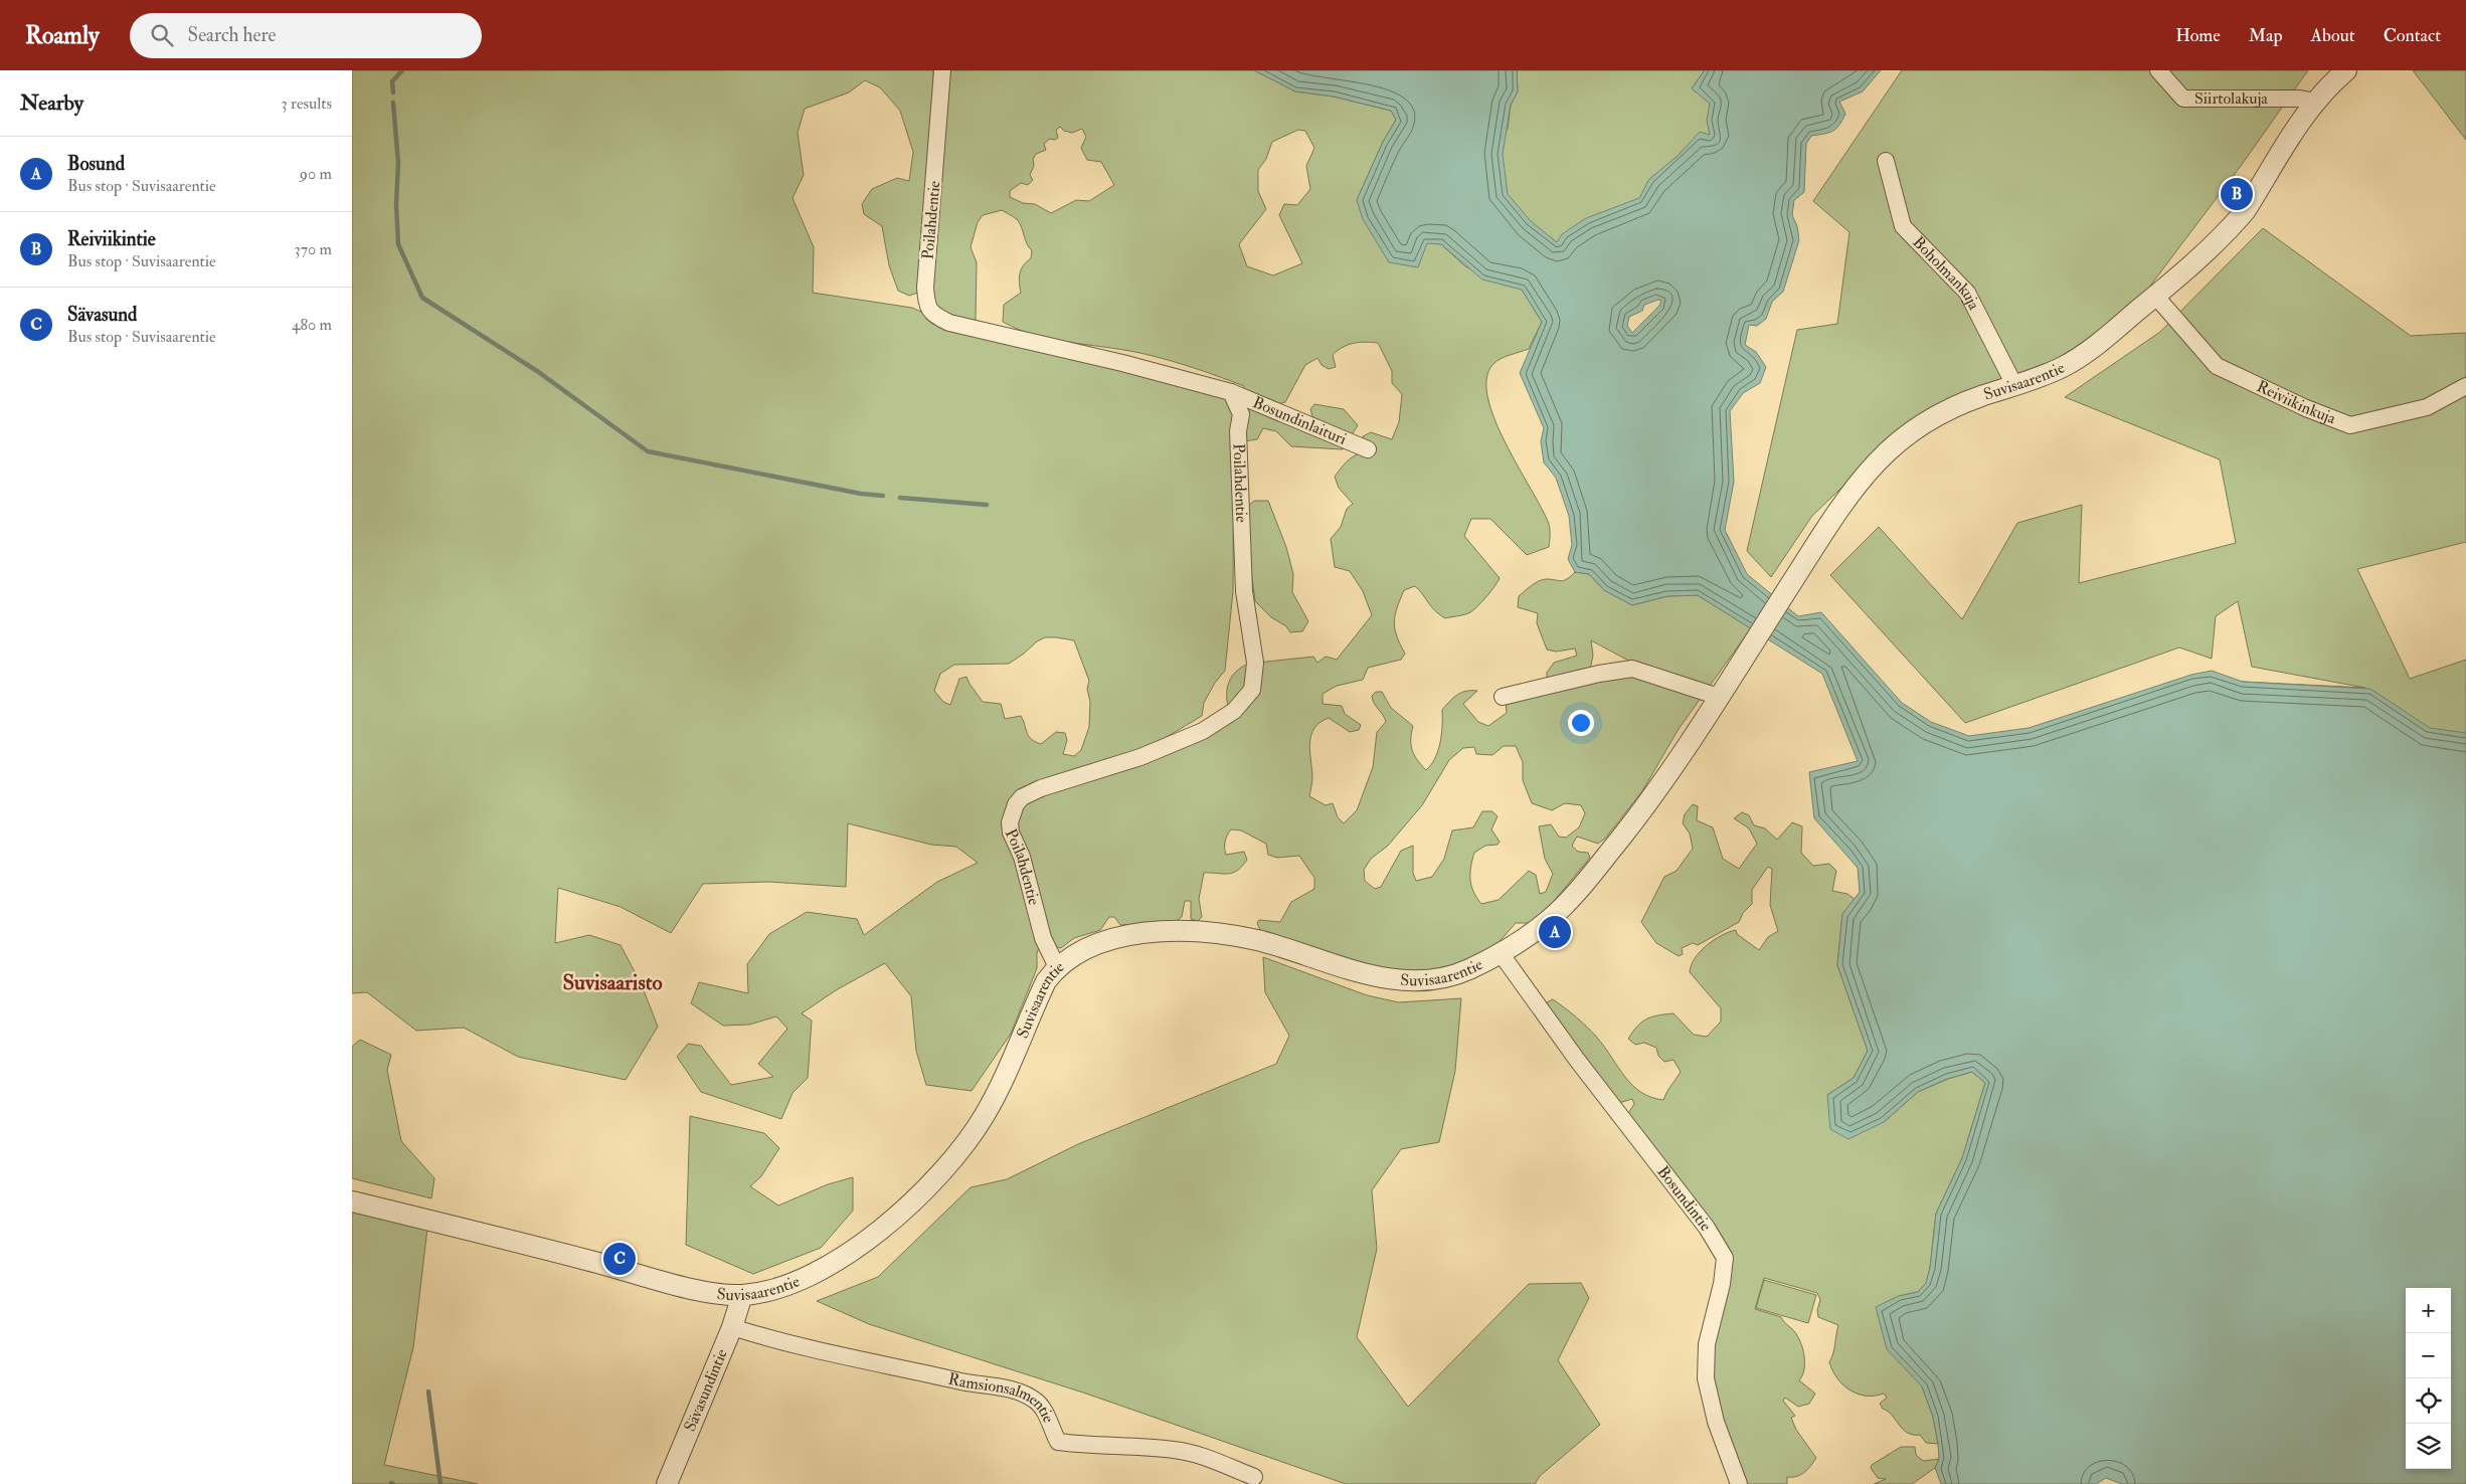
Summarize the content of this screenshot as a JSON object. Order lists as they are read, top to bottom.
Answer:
{
  "streets": {
    "street": [
      "Siirtolakuja",
      "Poilahdentie",
      "Boholmankuja",
      "Suvisaarentie",
      "Reiviikinkuja",
      "Bosundinlaituri",
      "Bosundintie",
      "Sävasundintie",
      "Ramsionsalmentie"
    ]
  },
  "crossings": [
    ["Siirtolakuja", "Suvisaarentie"],
    ["Poilahdentie", "Suvisaarentie"],
    ["Poilahdentie", "Bosundinlaituri"],
    ["Boholmankuja", "Suvisaarentie"],
    ["Suvisaarentie", "Reiviikinkuja"],
    ["Suvisaarentie", "Bosundintie"],
    ["Suvisaarentie", "Sävasundintie"],
    ["Sävasundintie", "Ramsionsalmentie"]
  ],
  "districts": ["Suvisaaristo"],
  "page": {
    "header": "Roamly",
    "search": "Search here",
    "nav": [
      "Home",
      "Map",
      "About",
      "Contact"
    ],
    "heading": ["Nearby", "3 results"],
    "list": [
      {
        "mark": "A",
        "name": "Bosund",
        "note": "Bus stop · Suvisaarentie",
        "value": "90 m"
      },
      {
        "mark": "B",
        "name": "Reiviikintie",
        "note": "Bus stop · Suvisaarentie",
        "value": "370 m"
      },
      {
        "mark": "C",
        "name": "Sävasund",
        "note": "Bus stop · Suvisaarentie",
        "value": "480 m"
      }
    ],
    "pins": ["B", "A", "C"],
    "map_buttons": ["+", "−"]
  }
}
